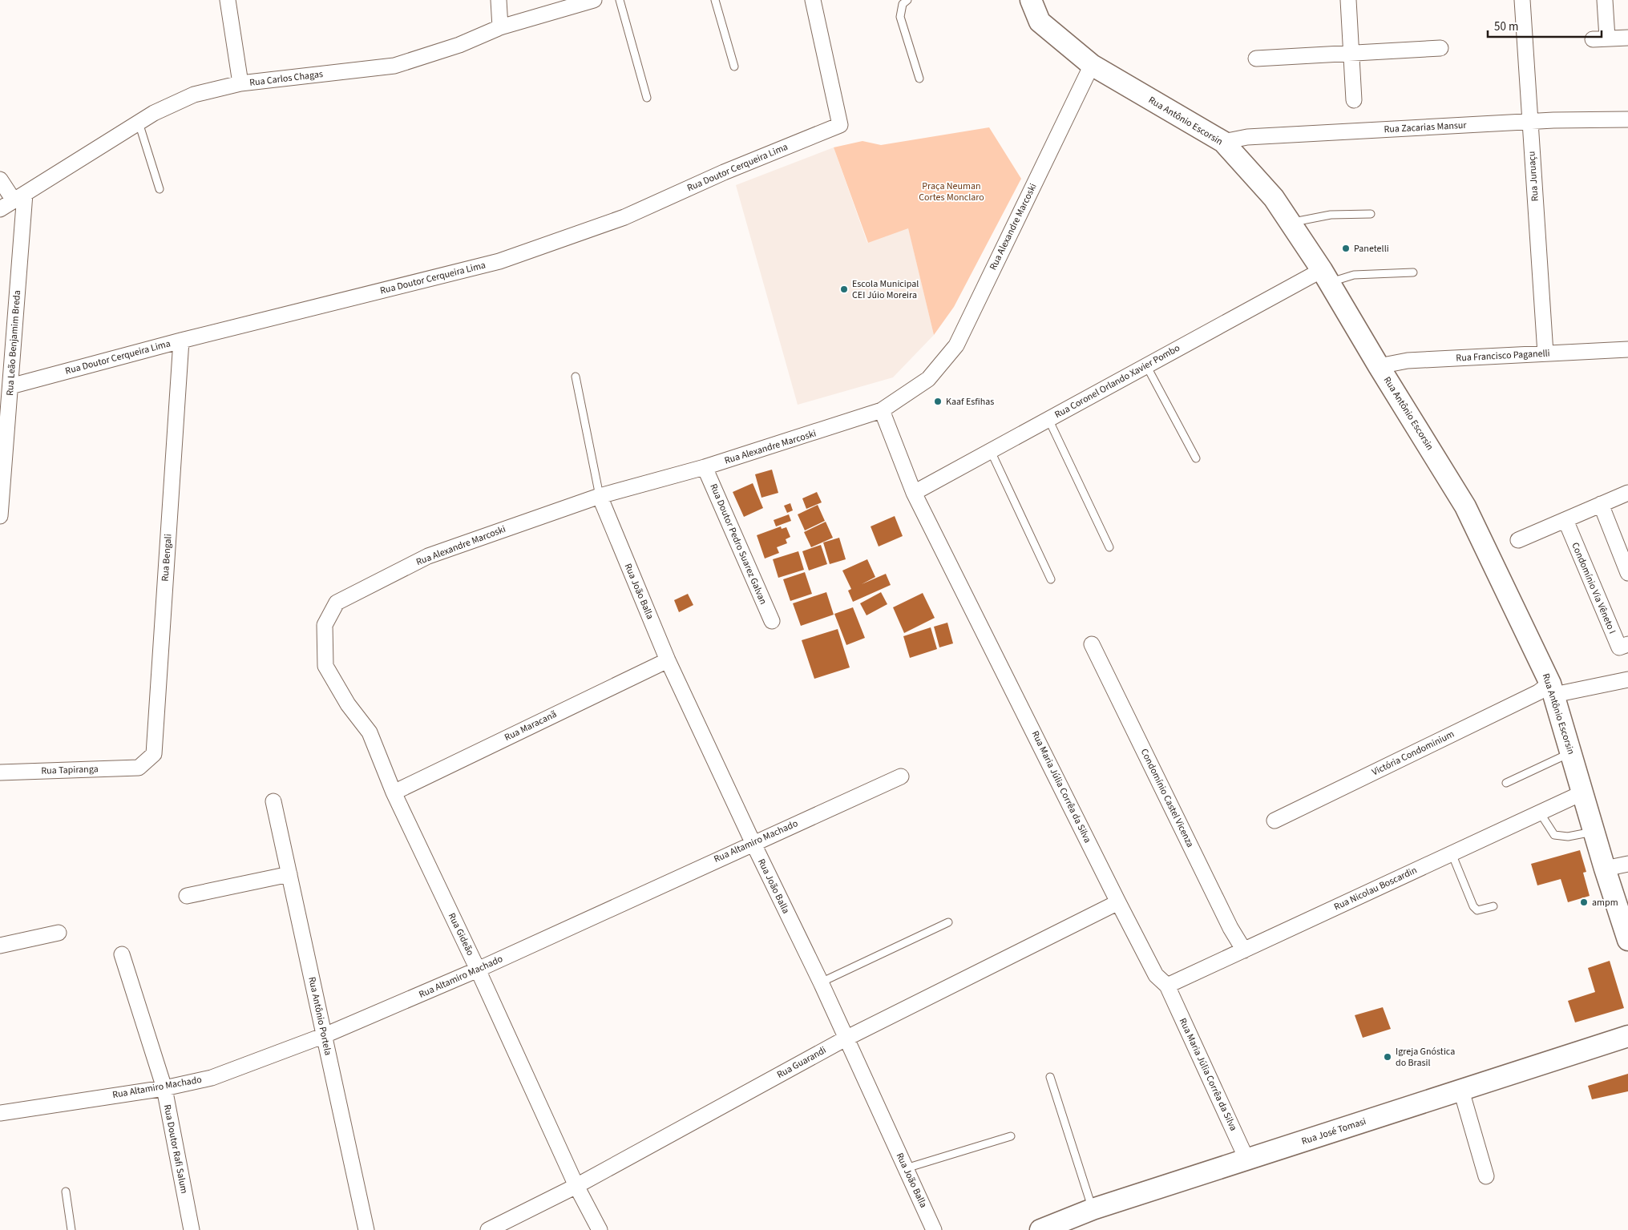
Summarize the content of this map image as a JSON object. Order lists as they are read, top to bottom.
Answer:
{
  "streets": {
    "main road": ["Rua Antônio Escorsin", "Rua José Tomasi"],
    "street": [
      "Rua Carlos Chagas",
      "Rua Zacarias Mansur",
      "Rua Doutor Cerqueira Lima",
      "Rua Juruaçu",
      "Rua Alexandre Marcoski",
      "Rua Leão Benjamim Breda",
      "Rua Francisco Paganelli",
      "Rua Coronel Orlando Xavier Pombo",
      "Rua Doutor Pedro Suarez Galvan",
      "Rua Bengali",
      "Condomínio Via Vêneto I",
      "Rua João Balla",
      "Rua Maracanã",
      "Victória Condominium",
      "Rua Tapiranga",
      "Rua Maria Júlia Corrêa da Silva",
      "Condomínio Castel Vicenza",
      "Rua Altamiro Machado",
      "Rua Nicolau Boscardin",
      "Rua Gideão",
      "Rua Antônio Portela",
      "Rua Guarandi",
      "Rua Doutor Rafi Salum"
    ]
  },
  "crossings": [
    ["Rua Carlos Chagas", "Rua Leão Benjamim Breda"],
    ["Rua Antônio Escorsin", "Rua Zacarias Mansur"],
    ["Rua Antônio Escorsin", "Rua Alexandre Marcoski"],
    ["Rua Antônio Escorsin", "Rua Francisco Paganelli"],
    ["Rua Antônio Escorsin", "Rua Coronel Orlando Xavier Pombo"],
    ["Rua Antônio Escorsin", "Victória Condominium"],
    ["Rua Antônio Escorsin", "Rua Nicolau Boscardin"],
    ["Rua Zacarias Mansur", "Rua Juruaçu"],
    ["Rua Doutor Cerqueira Lima", "Rua Leão Benjamim Breda"],
    ["Rua Doutor Cerqueira Lima", "Rua Bengali"],
    ["Rua Juruaçu", "Rua Francisco Paganelli"],
    ["Rua Alexandre Marcoski", "Rua Doutor Pedro Suarez Galvan"],
    ["Rua Alexandre Marcoski", "Rua João Balla"],
    ["Rua Alexandre Marcoski", "Rua Maria Júlia Corrêa da Silva"],
    ["Rua Alexandre Marcoski", "Rua Gideão"],
    ["Rua Coronel Orlando Xavier Pombo", "Rua Maria Júlia Corrêa da Silva"],
    ["Rua Bengali", "Rua Tapiranga"],
    ["Rua João Balla", "Rua Maracanã"],
    ["Rua João Balla", "Rua Altamiro Machado"],
    ["Rua João Balla", "Rua Guarandi"],
    ["Rua Maracanã", "Rua Gideão"],
    ["Rua Maria Júlia Corrêa da Silva", "Rua Nicolau Boscardin"],
    ["Rua Maria Júlia Corrêa da Silva", "Rua Guarandi"],
    ["Rua Maria Júlia Corrêa da Silva", "Rua José Tomasi"],
    ["Condomínio Castel Vicenza", "Rua Nicolau Boscardin"],
    ["Rua Altamiro Machado", "Rua Gideão"],
    ["Rua Altamiro Machado", "Rua Antônio Portela"],
    ["Rua Altamiro Machado", "Rua Doutor Rafi Salum"],
    ["Rua Gideão", "Rua Guarandi"]
  ],
  "parks": ["Praça Neuman Cortes Monclaro"],
  "places": [
    "Panetelli",
    "Escola Municipal CEI Júio Moreira",
    "Kaaf Esfihas",
    "ampm",
    "Igreja Gnóstica do Brasil"
  ],
  "scale_bar": "50 m"
}
